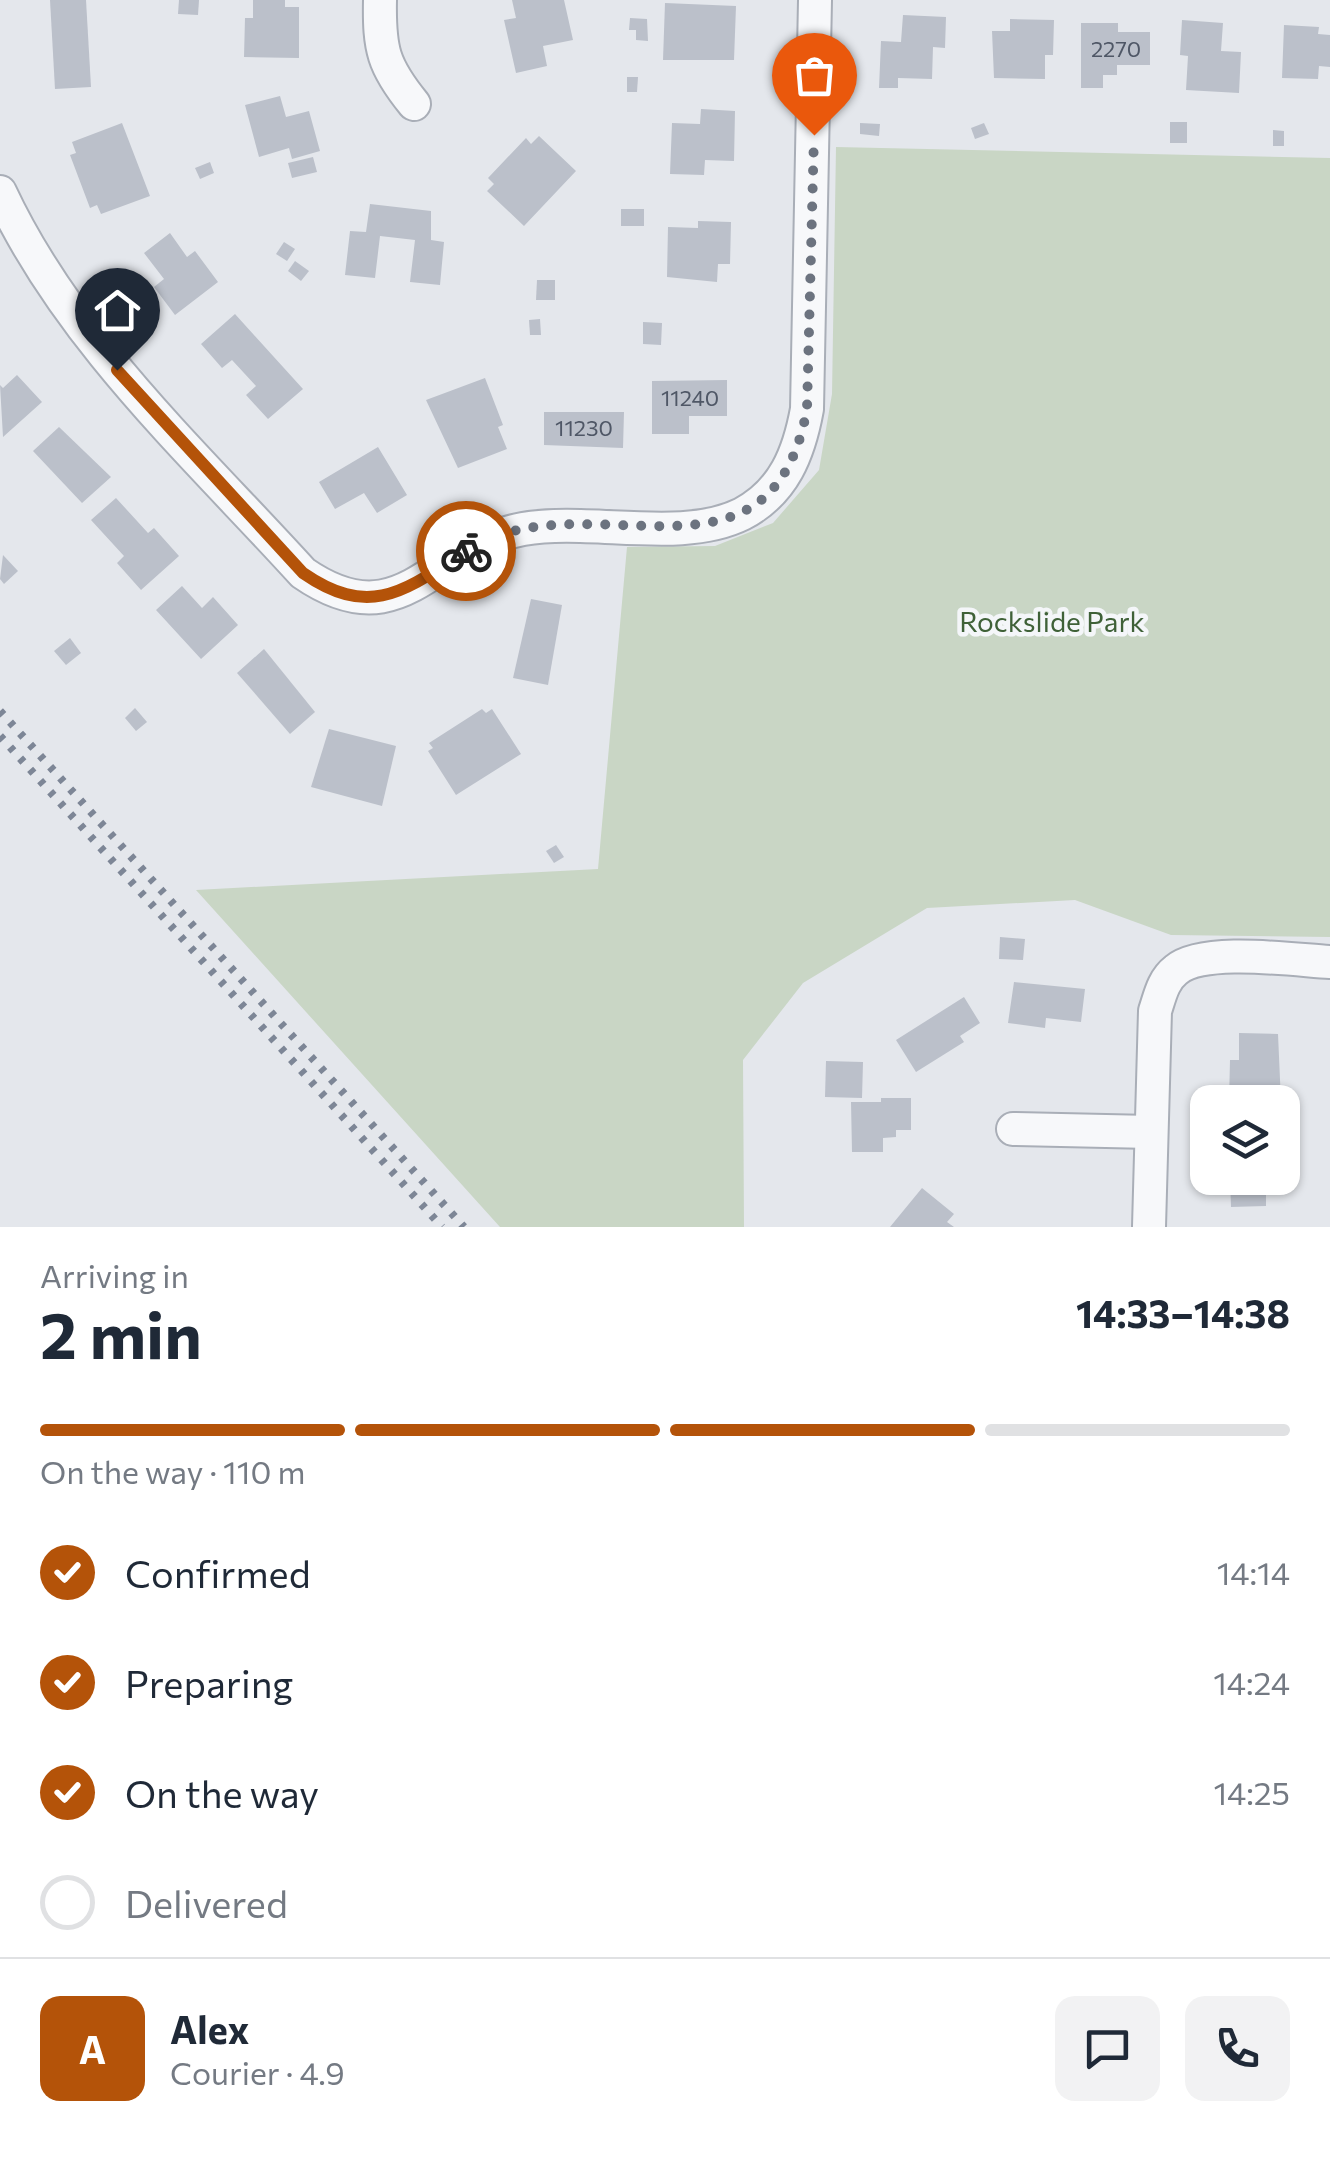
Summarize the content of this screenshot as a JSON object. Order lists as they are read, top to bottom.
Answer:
{
  "parks": ["Rockslide Park"],
  "house_numbers": ["2270", "11240", "11230"],
  "page": {
    "heading": ["2 min", "Arriving in", "14:33–14:38"],
    "panel": ["Alex", "Courier · 4.9"],
    "bar": "On the way · 110 m",
    "list": [
      ["Confirmed", "14:14"],
      ["Preparing", "14:24"],
      ["On the way", "14:25"],
      "Delivered"
    ],
    "round": "A"
  }
}
